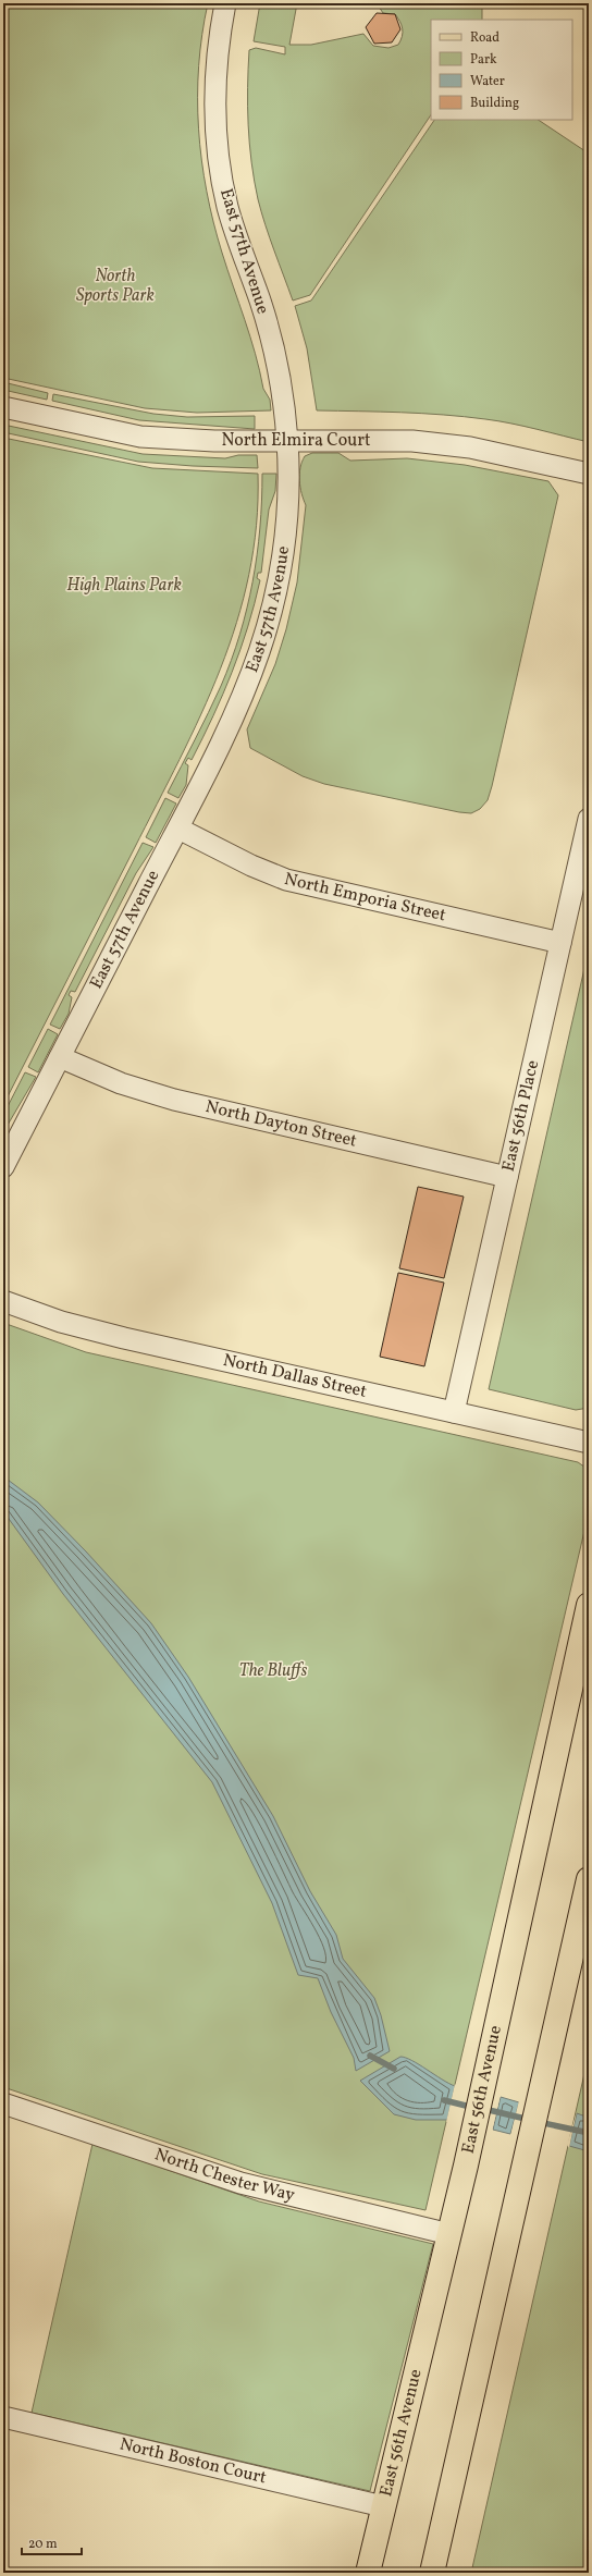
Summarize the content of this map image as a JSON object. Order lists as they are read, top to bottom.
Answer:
{
  "streets": {
    "main road": ["East 56th Avenue"],
    "street": [
      "East 57th Avenue",
      "North Elmira Court",
      "North Emporia Street",
      "East 56th Place",
      "North Dayton Street",
      "North Dallas Street",
      "North Chester Way",
      "North Boston Court"
    ]
  },
  "crossings": [
    ["East 57th Avenue", "North Elmira Court"],
    ["East 57th Avenue", "North Emporia Street"],
    ["East 57th Avenue", "North Dayton Street"],
    ["North Emporia Street", "East 56th Place"],
    ["East 56th Place", "North Dayton Street"],
    ["East 56th Place", "North Dallas Street"],
    ["East 56th Avenue", "North Chester Way"],
    ["East 56th Avenue", "North Boston Court"]
  ],
  "parks": ["North Sports Park", "High Plains Park", "The Bluffs"],
  "legend": [
    "Road",
    "Park",
    "Water",
    "Building"
  ],
  "scale_bar": "20 m"
}
